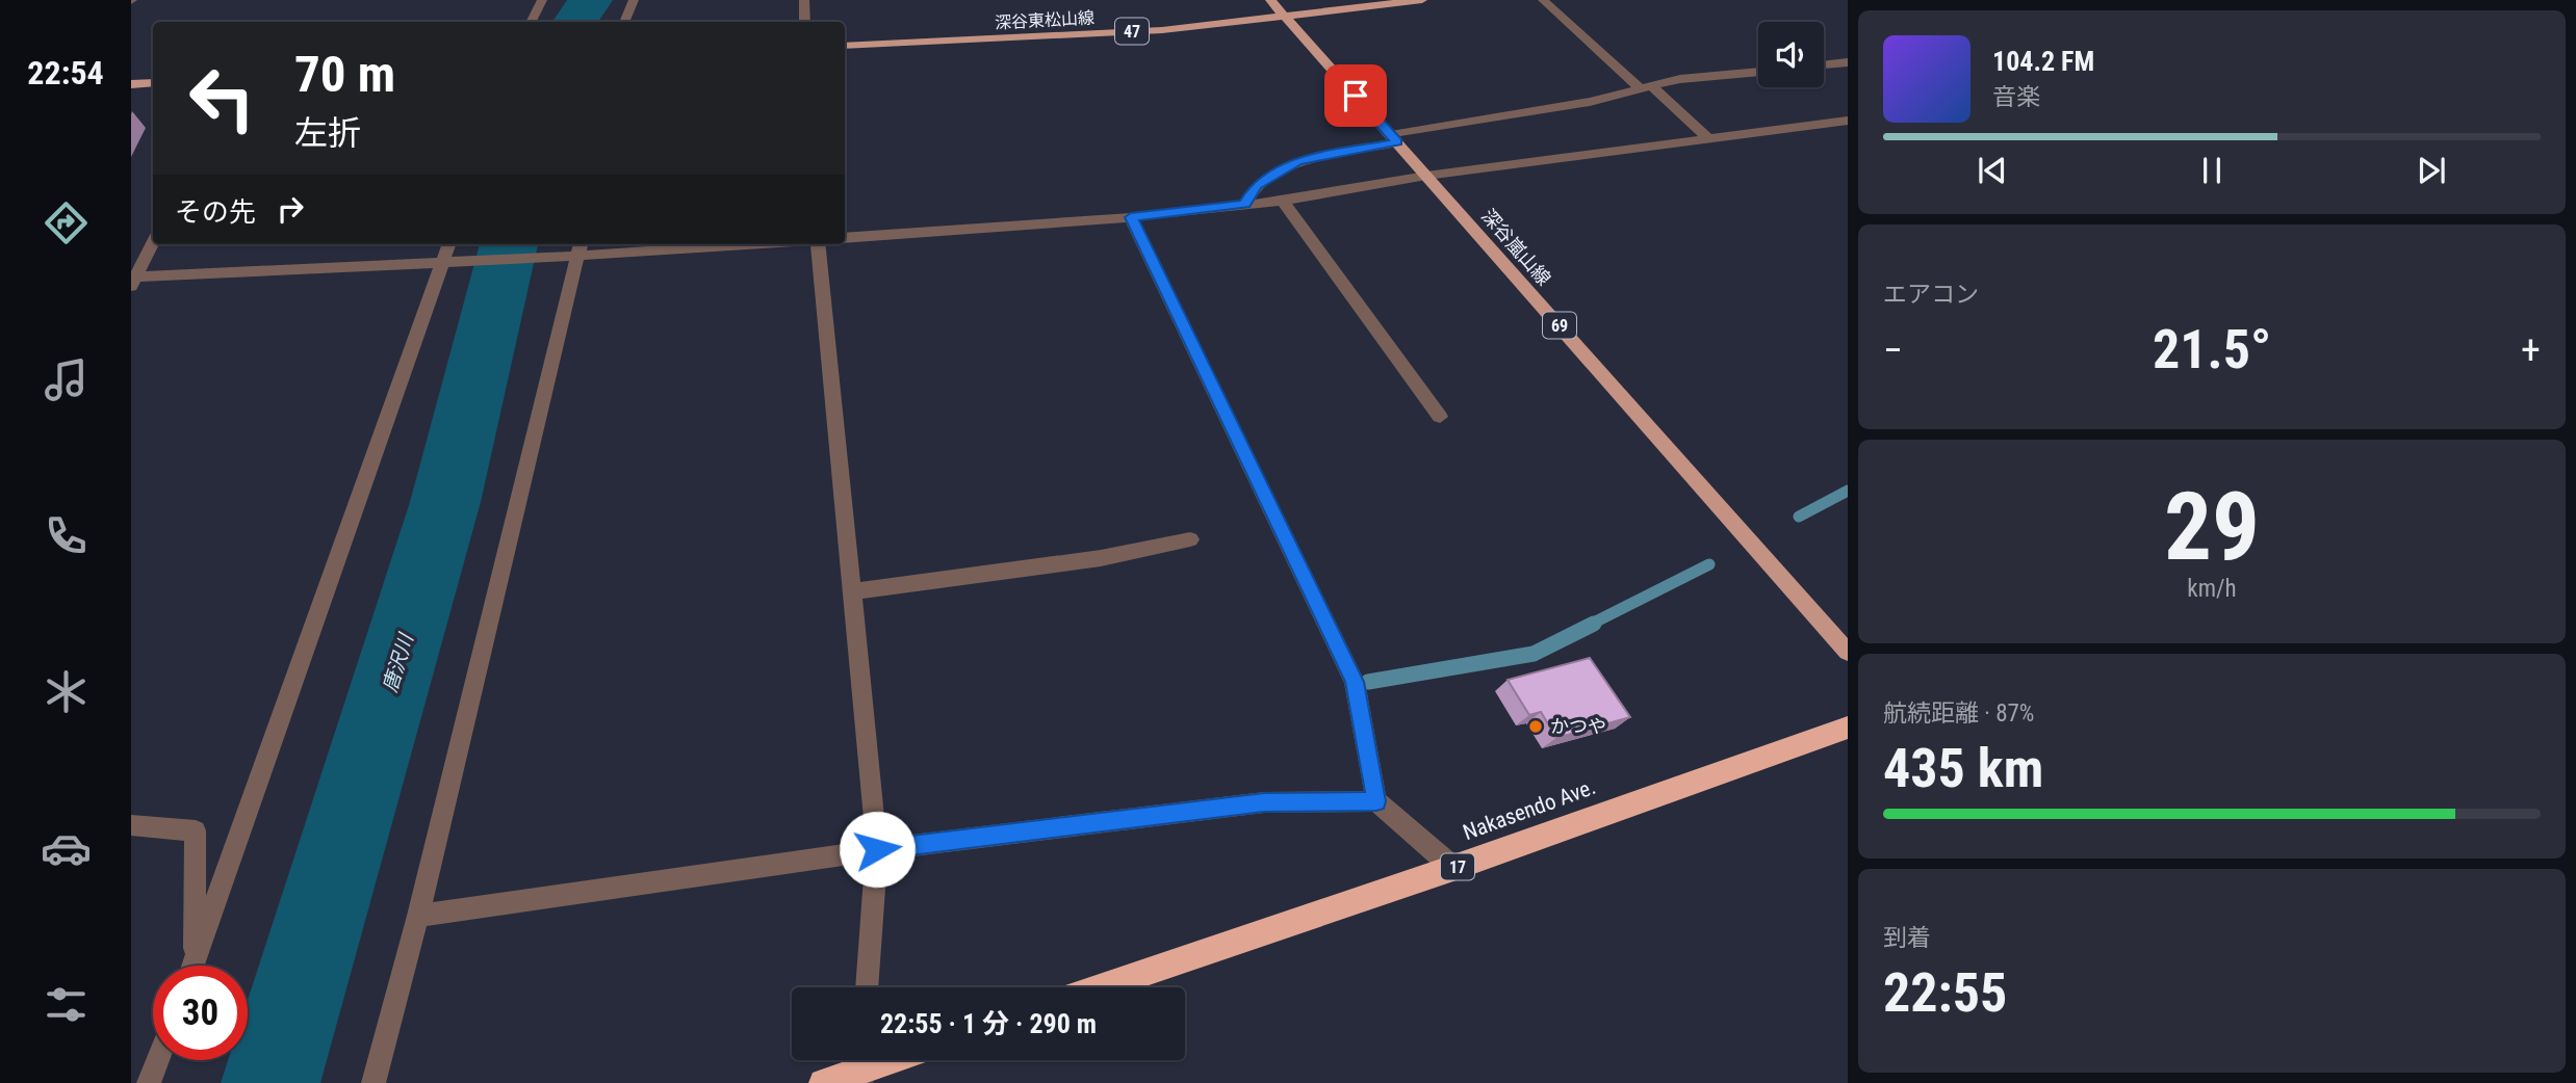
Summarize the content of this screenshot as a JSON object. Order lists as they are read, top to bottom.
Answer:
{
  "streets": {
    "highway": ["Nakasendo Ave.", "17"],
    "main road": [
      "深谷東松山線",
      "47",
      "深谷嵐山線",
      "69"
    ]
  },
  "crossings": [
    ["深谷東松山線", "深谷嵐山線"]
  ],
  "water": ["唐沢川"],
  "places": ["かつや"],
  "page": {
    "tabs": "22:54",
    "turn": ["70 m", "左折"],
    "song": ["104.2 FM", "音楽"],
    "then": "その先",
    "tile": [
      "エアコン",
      ["29", "km/h"],
      ["航続距離 · 87%", "435 km"],
      ["到着", "22:55"]
    ],
    "heat": ["−", "21.5°", "+"],
    "limit": "30",
    "trip": "22:55 · 1 分 · 290 m"
  }
}
